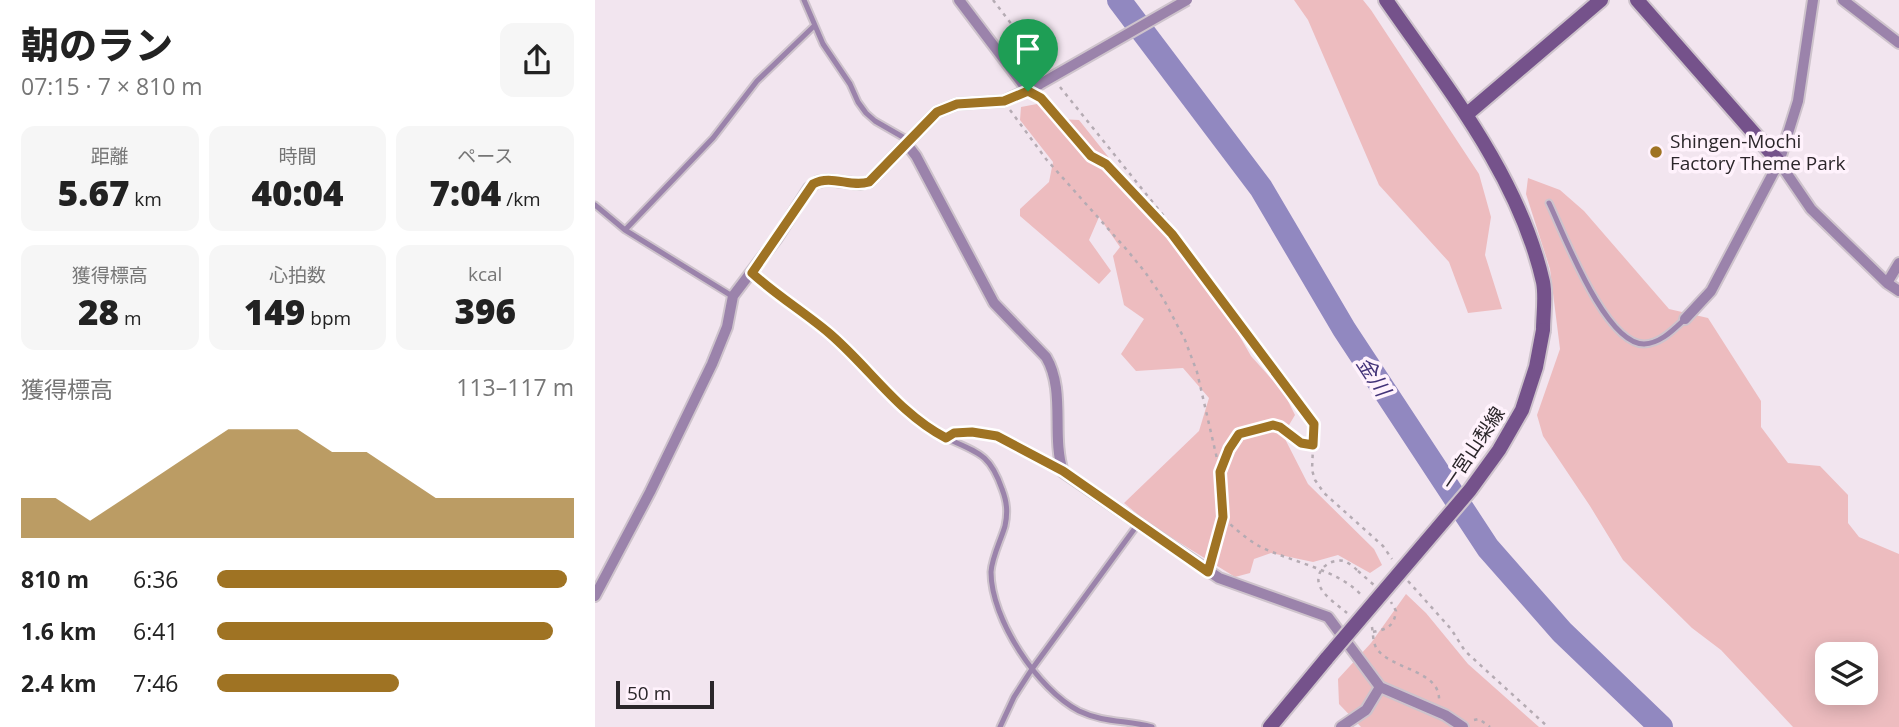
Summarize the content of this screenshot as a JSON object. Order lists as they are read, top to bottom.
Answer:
{
  "streets": {
    "main road": ["一宮山梨線"]
  },
  "water": ["金川"],
  "places": ["Shingen-Mochi Factory Theme Park"],
  "scale_bar": "50 m",
  "page": {
    "heading": ["朝のラン", "07:15 · 7 × 810 m"],
    "stats": [
      ["距離", "5.67 km"],
      ["時間", "40:04"],
      ["ペース", "7:04 /km"],
      ["獲得標高", "28 m"],
      ["心拍数", "149 bpm"],
      ["kcal", "396"]
    ],
    "chart": ["獲得標高", "113–117 m"],
    "list": [
      {
        "name": "810 m",
        "note": "6:36"
      },
      {
        "name": "1.6 km",
        "note": "6:41"
      },
      {
        "name": "2.4 km",
        "note": "7:46"
      }
    ],
    "scale": "50 m"
  }
}
